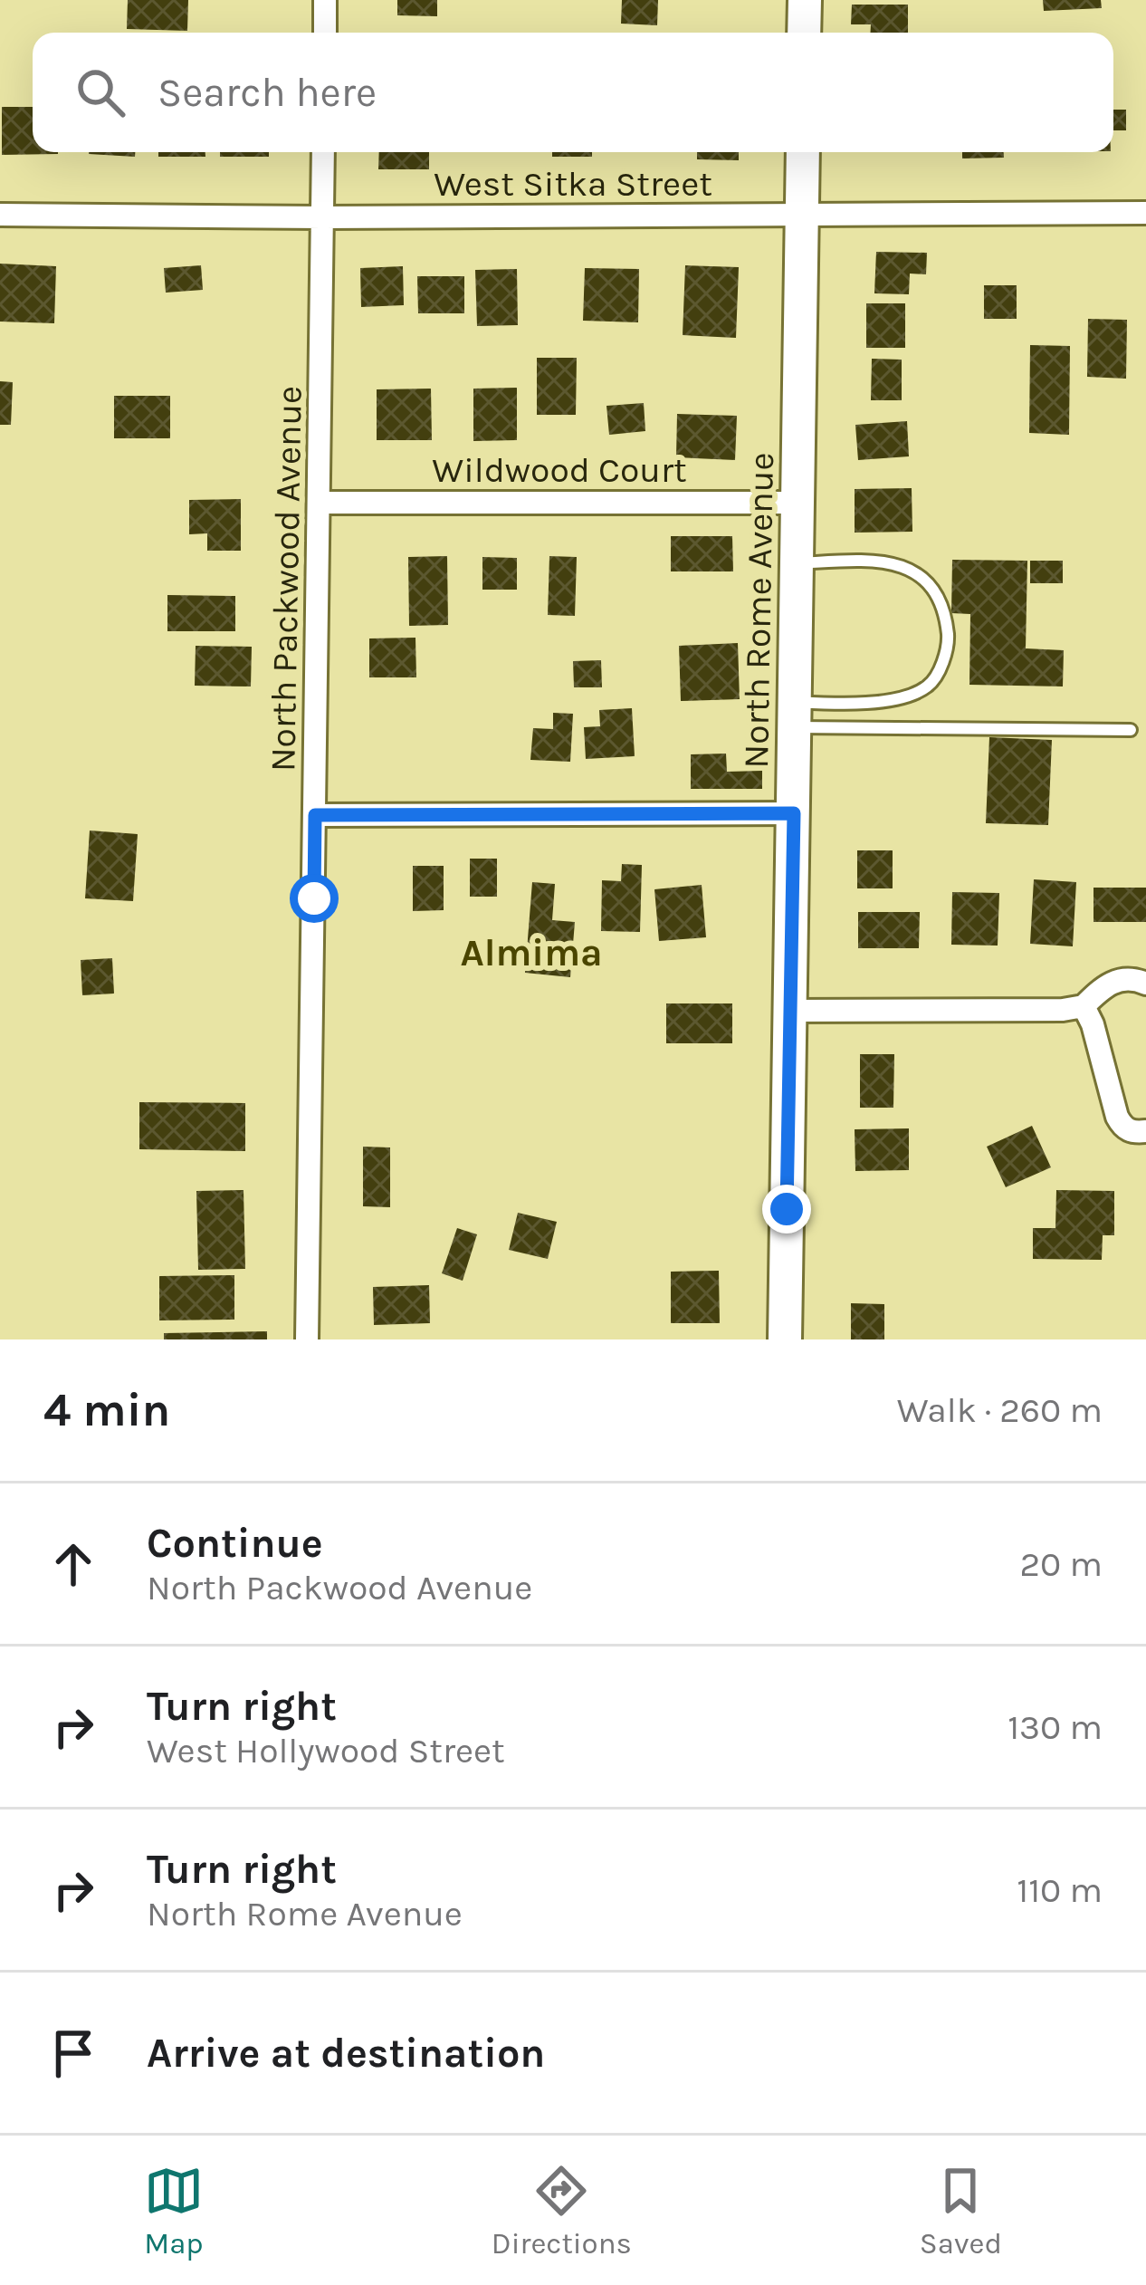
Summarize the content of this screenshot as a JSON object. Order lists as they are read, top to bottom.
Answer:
{
  "streets": {
    "street": [
      "West Sitka Street",
      "Wildwood Court",
      "North Packwood Avenue",
      "North Rome Avenue"
    ]
  },
  "crossings": [
    ["West Sitka Street", "North Packwood Avenue"],
    ["West Sitka Street", "North Rome Avenue"],
    ["Wildwood Court", "North Packwood Avenue"],
    ["Wildwood Court", "North Rome Avenue"]
  ],
  "districts": ["Almima"],
  "page": {
    "search": "Search here",
    "heading": ["4 min", "Walk · 260 m"],
    "list": [
      ["Continue", "North Packwood Avenue", "20 m"],
      ["Turn right", "West Hollywood Street", "130 m"],
      ["Turn right", "North Rome Avenue", "110 m"],
      "Arrive at destination"
    ],
    "nav": ["Map", "Directions", "Saved"]
  }
}
